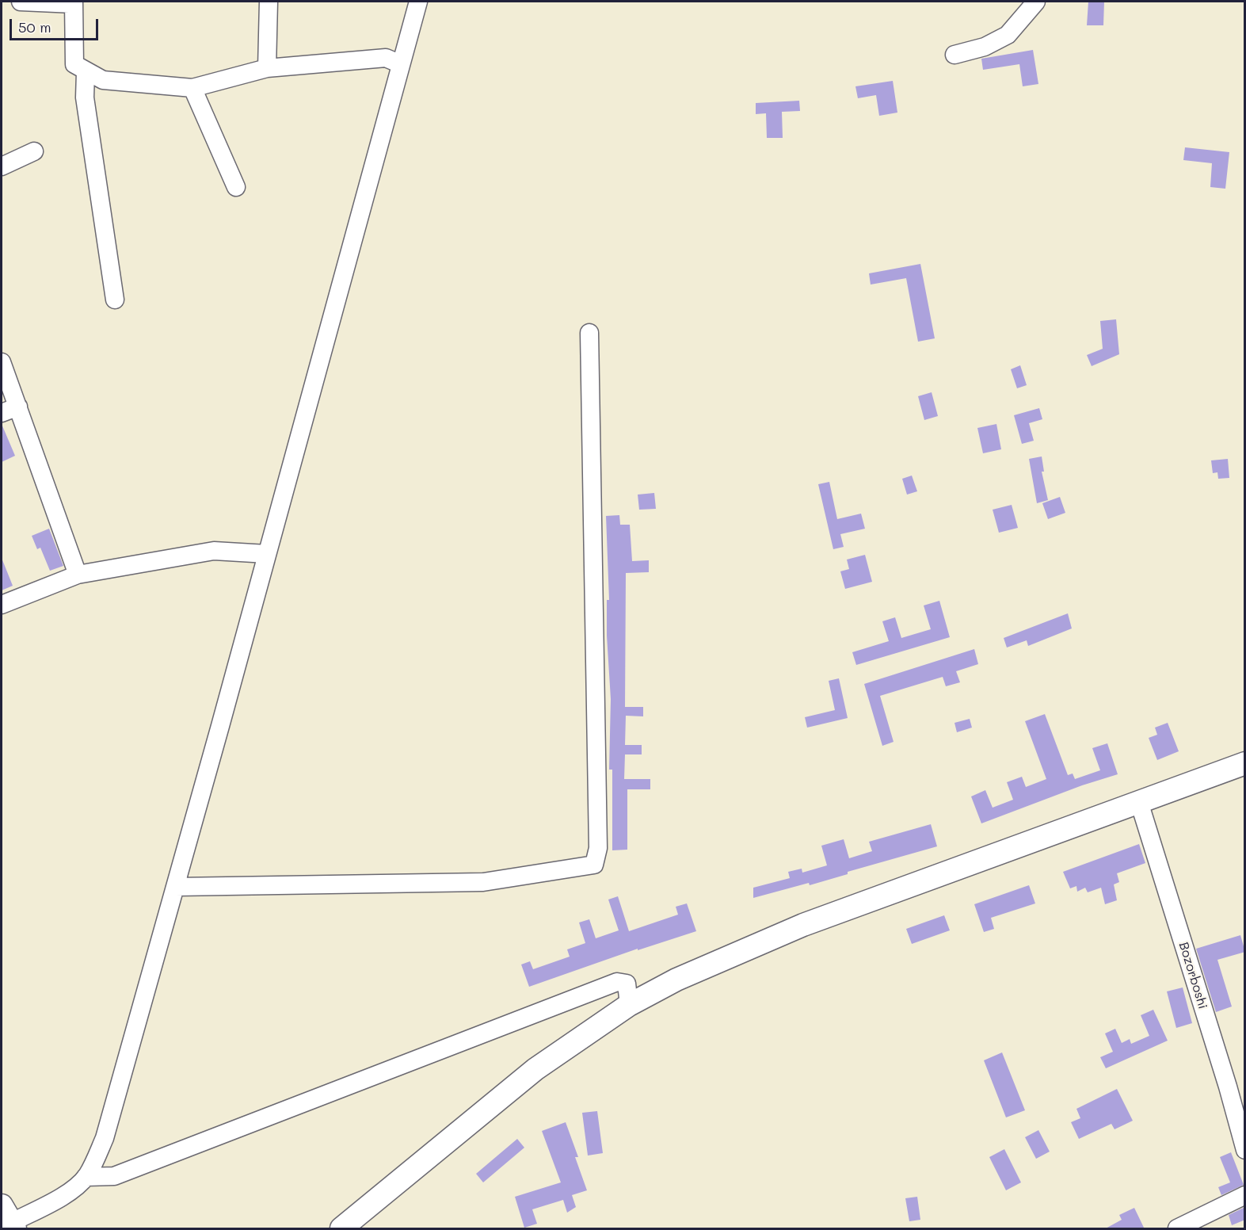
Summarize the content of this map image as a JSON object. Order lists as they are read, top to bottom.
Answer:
{
  "streets": {
    "street": ["Bozorboshi"]
  },
  "scale_bar": "50 m"
}
